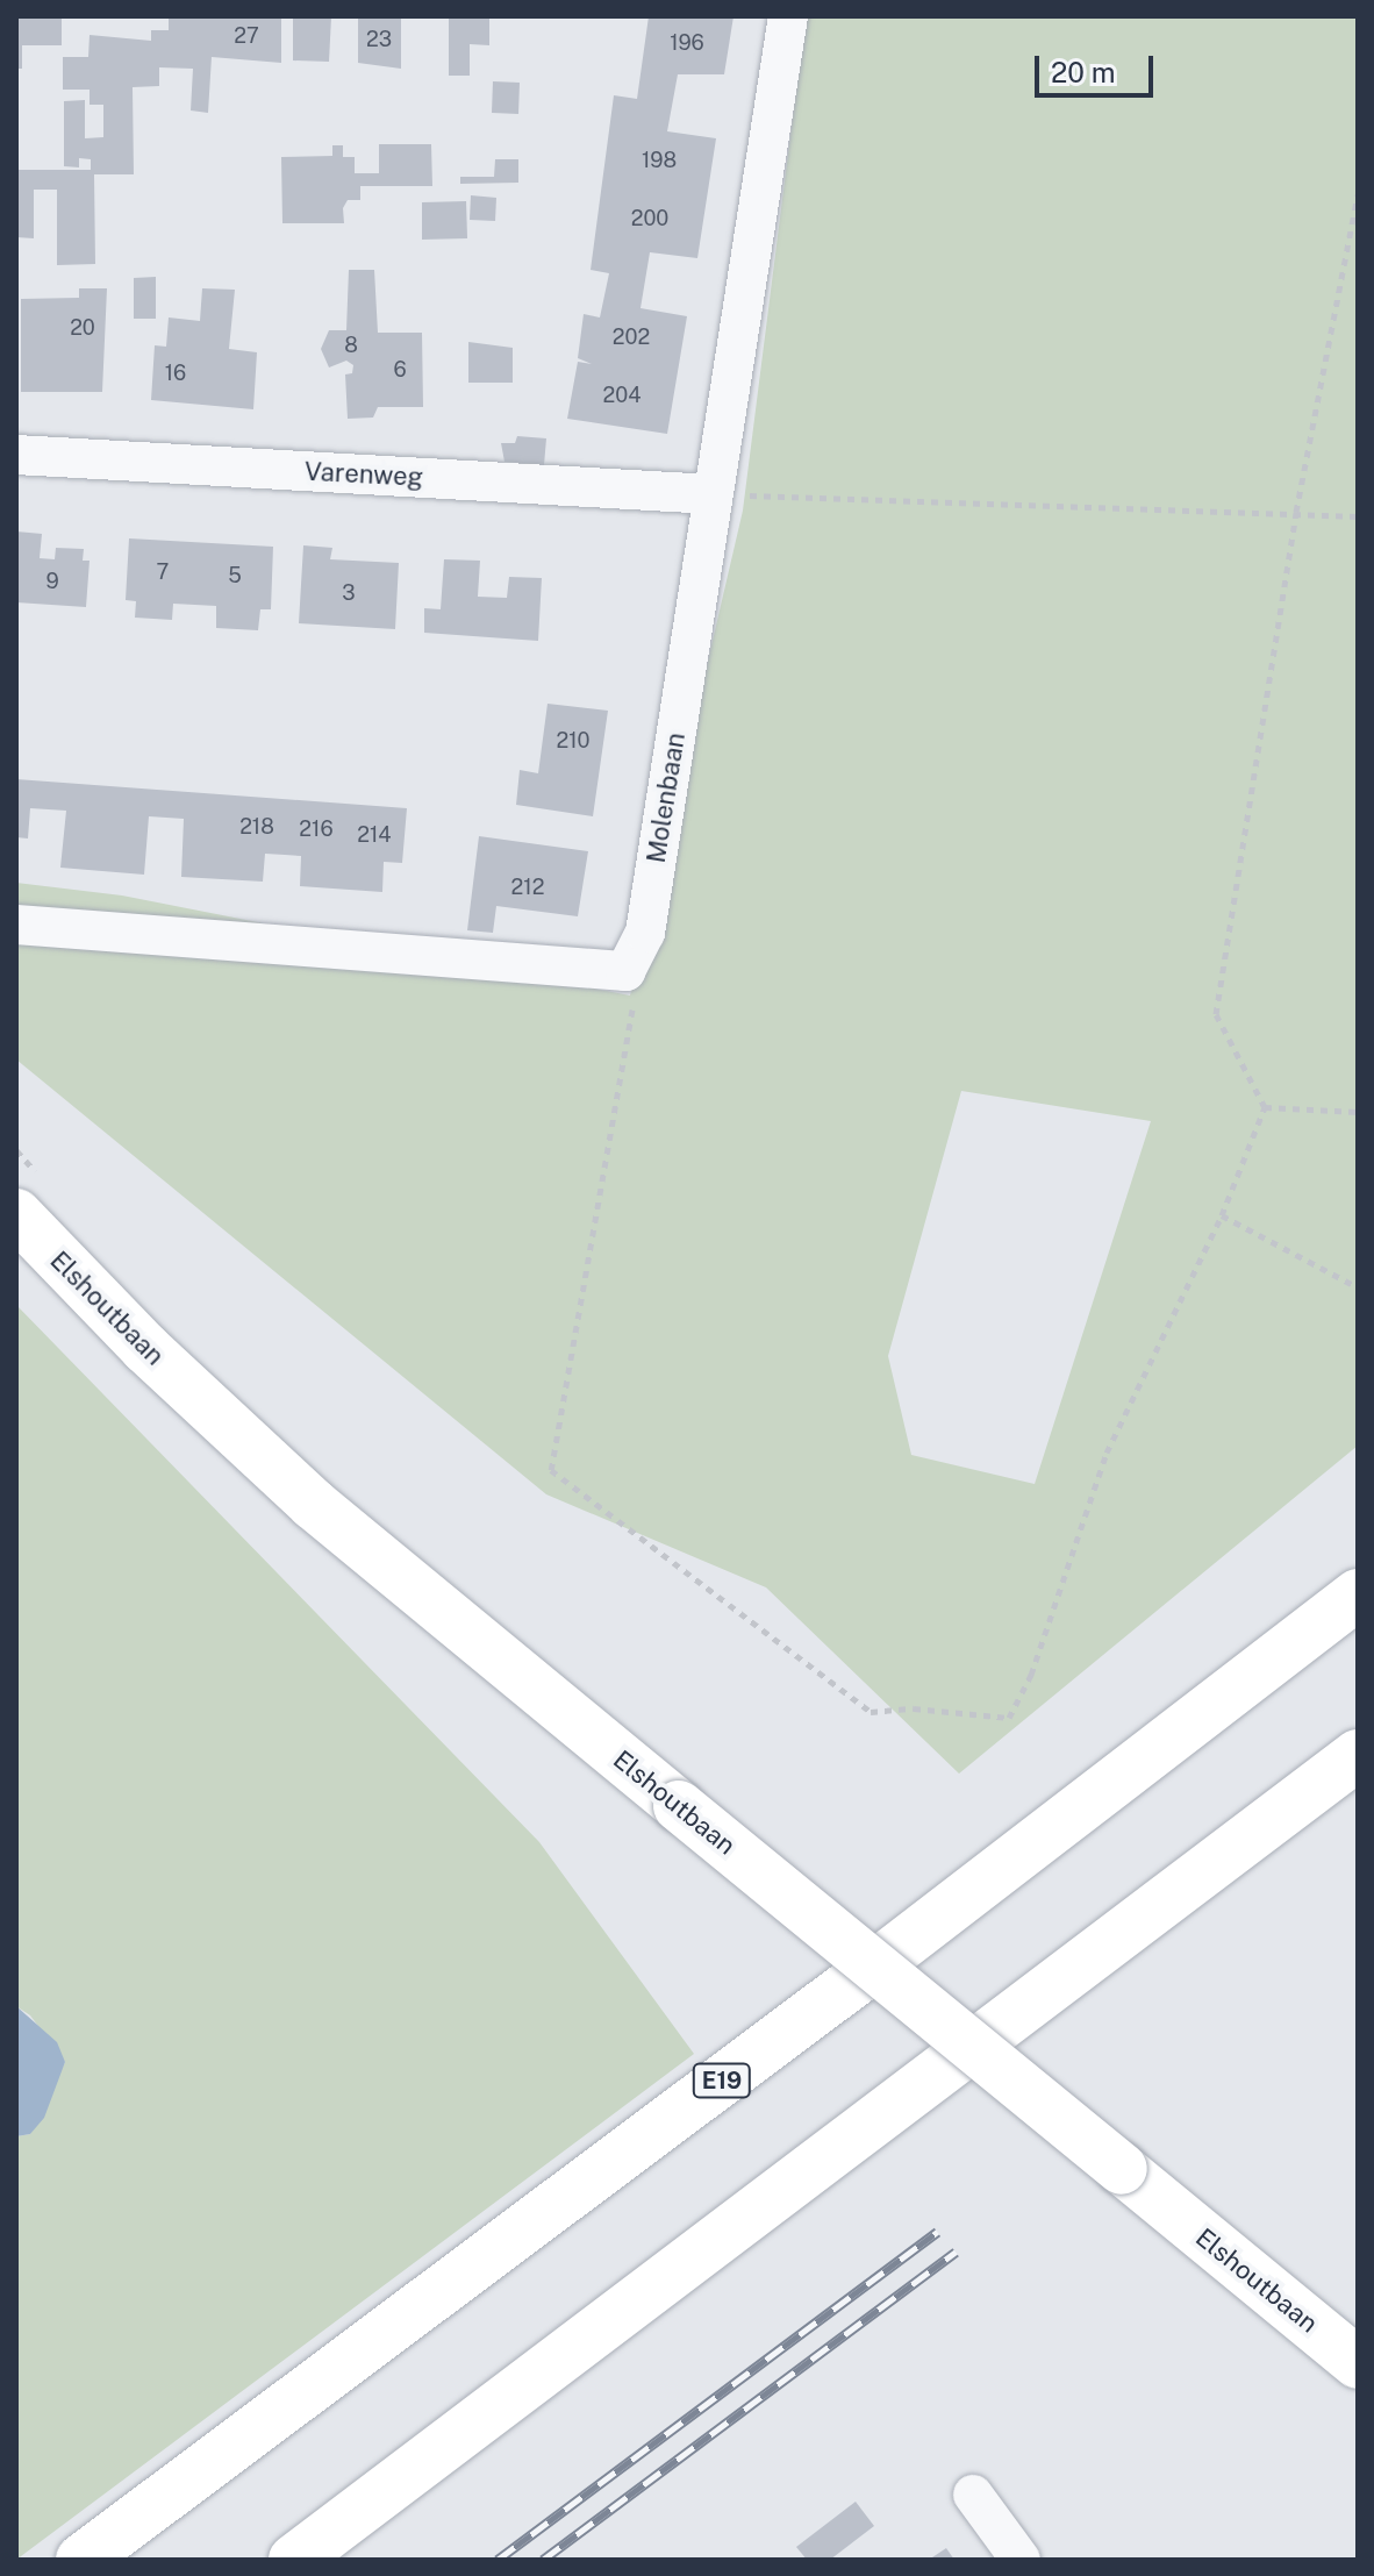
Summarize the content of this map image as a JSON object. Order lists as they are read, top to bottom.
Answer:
{
  "streets": {
    "main road": ["Elshoutbaan", "E19"],
    "street": ["Varenweg", "Molenbaan"]
  },
  "crossings": [
    ["Varenweg", "Molenbaan"]
  ],
  "house_numbers": [
    "27",
    "23",
    "196",
    "198",
    "200",
    "20",
    "202",
    "8",
    "6",
    "16",
    "204",
    "7",
    "5",
    "9",
    "3",
    "210",
    "218",
    "216",
    "214",
    "212"
  ],
  "scale_bar": "20 m"
}
